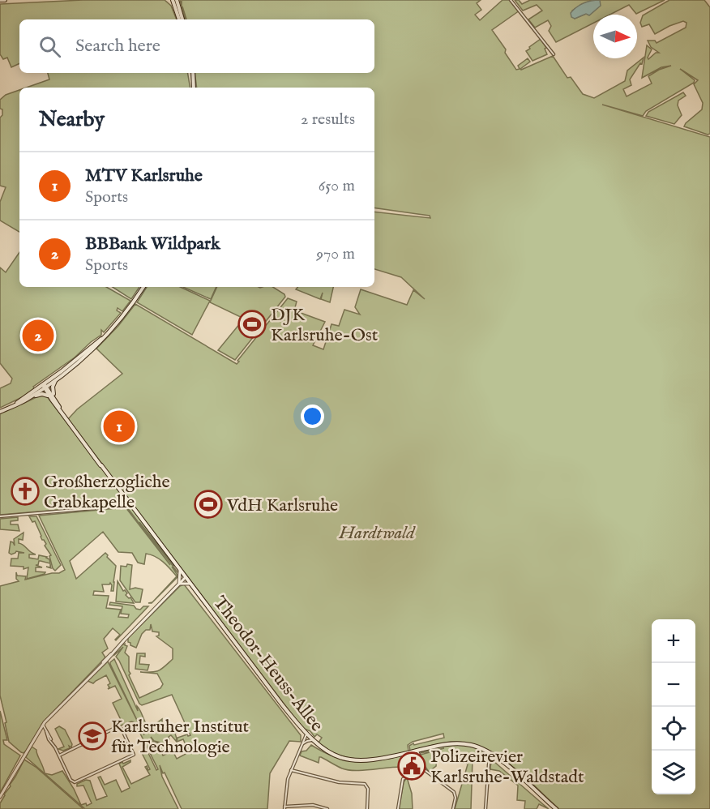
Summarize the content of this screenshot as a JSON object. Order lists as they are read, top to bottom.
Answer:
{
  "streets": {
    "main road": ["Theodor-Heuss-Allee"]
  },
  "parks": ["Hardtwald"],
  "places": {
    "sports": ["DJK Karlsruhe-Ost", "VdH Karlsruhe"],
    "church": ["Großherzogliche Grabkapelle"],
    "school or university": ["Karlsruher Institut für Technologie"],
    "public building": ["Polizeirevier Karlsruhe-Waldstadt"]
  },
  "north": "right",
  "page": {
    "search": "Search here",
    "heading": ["Nearby", "2 results"],
    "list": [
      {
        "mark": "1",
        "name": "MTV Karlsruhe",
        "note": "Sports",
        "value": "650 m"
      },
      {
        "mark": "2",
        "name": "BBBank Wildpark",
        "note": "Sports",
        "value": "970 m"
      }
    ],
    "pins": ["2", "1"],
    "map_buttons": ["+", "−"]
  }
}
